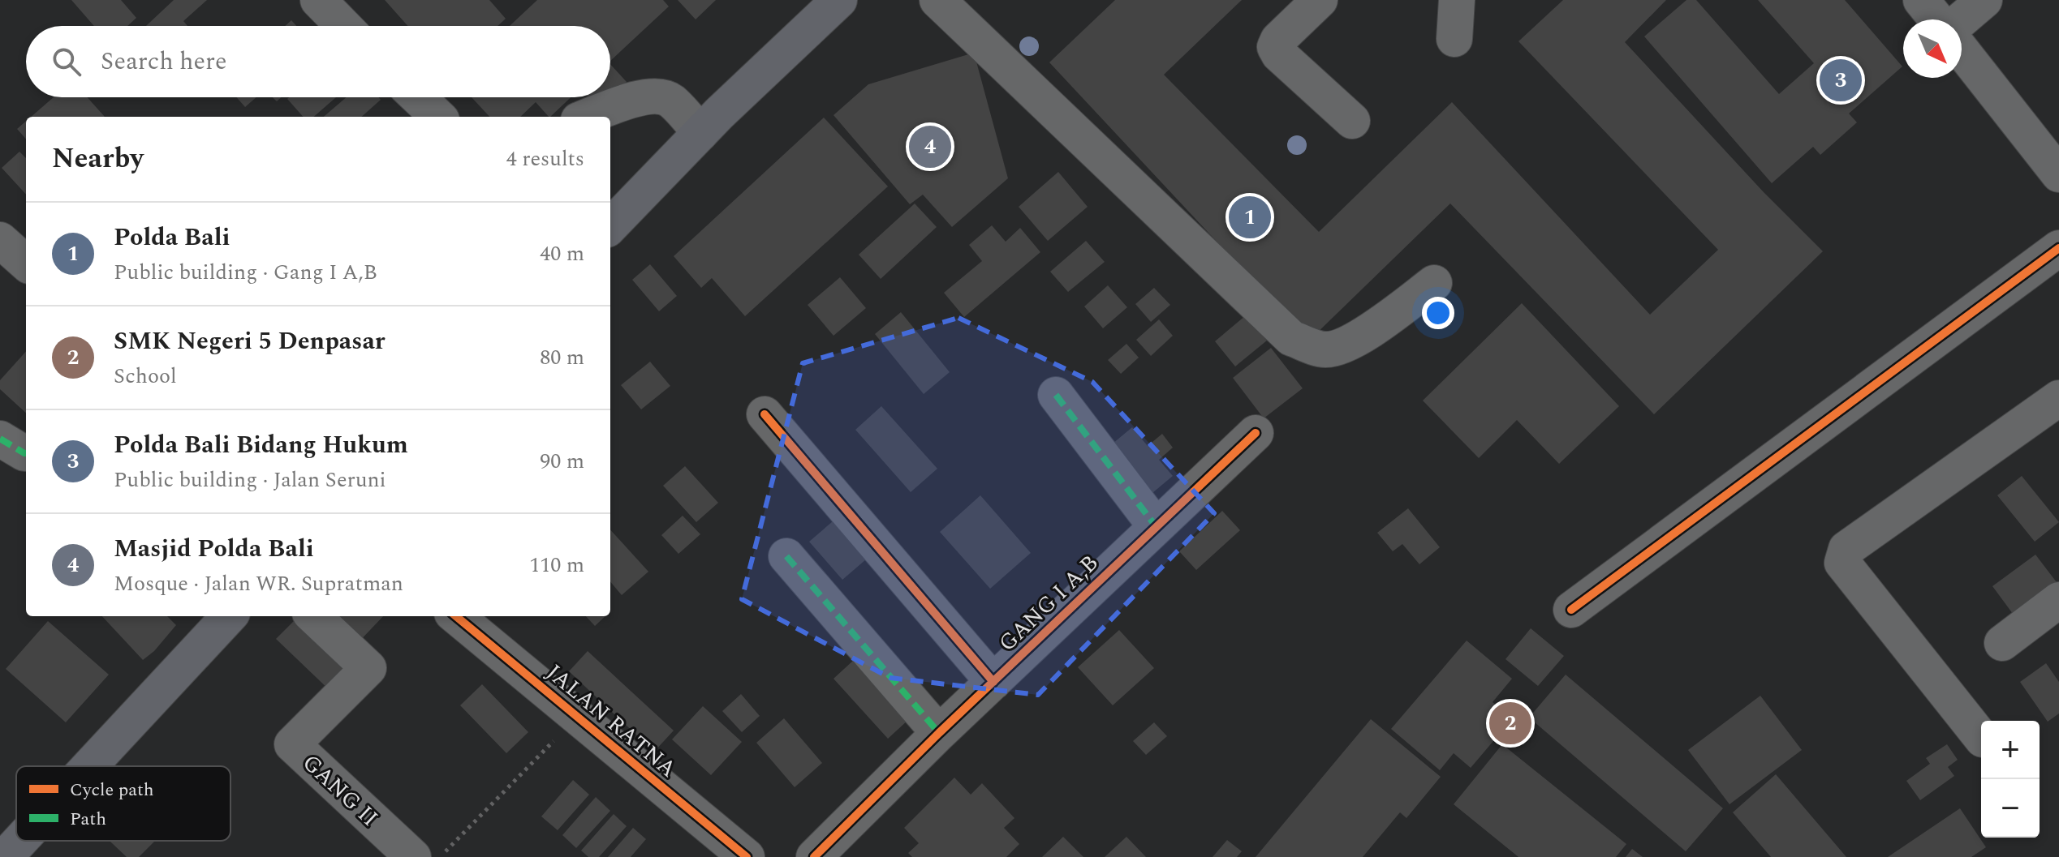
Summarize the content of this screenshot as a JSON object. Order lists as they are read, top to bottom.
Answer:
{
  "streets": {
    "street": ["GANG I A,B", "JALAN RATNA", "GANG II"]
  },
  "legend": ["Cycle path", "Path"],
  "north": "bottom right",
  "page": {
    "search": "Search here",
    "pins": [
      "3",
      "4",
      "1",
      "2"
    ],
    "heading": ["Nearby", "4 results"],
    "list": [
      {
        "mark": "1",
        "name": "Polda Bali",
        "note": "Public building · Gang I A,B",
        "value": "40 m"
      },
      {
        "mark": "2",
        "name": "SMK Negeri 5 Denpasar",
        "note": "School",
        "value": "80 m"
      },
      {
        "mark": "3",
        "name": "Polda Bali Bidang Hukum",
        "note": "Public building · Jalan Seruni",
        "value": "90 m"
      },
      {
        "mark": "4",
        "name": "Masjid Polda Bali",
        "note": "Mosque · Jalan WR. Supratman",
        "value": "110 m"
      }
    ],
    "map_buttons": ["+", "−"]
  }
}
